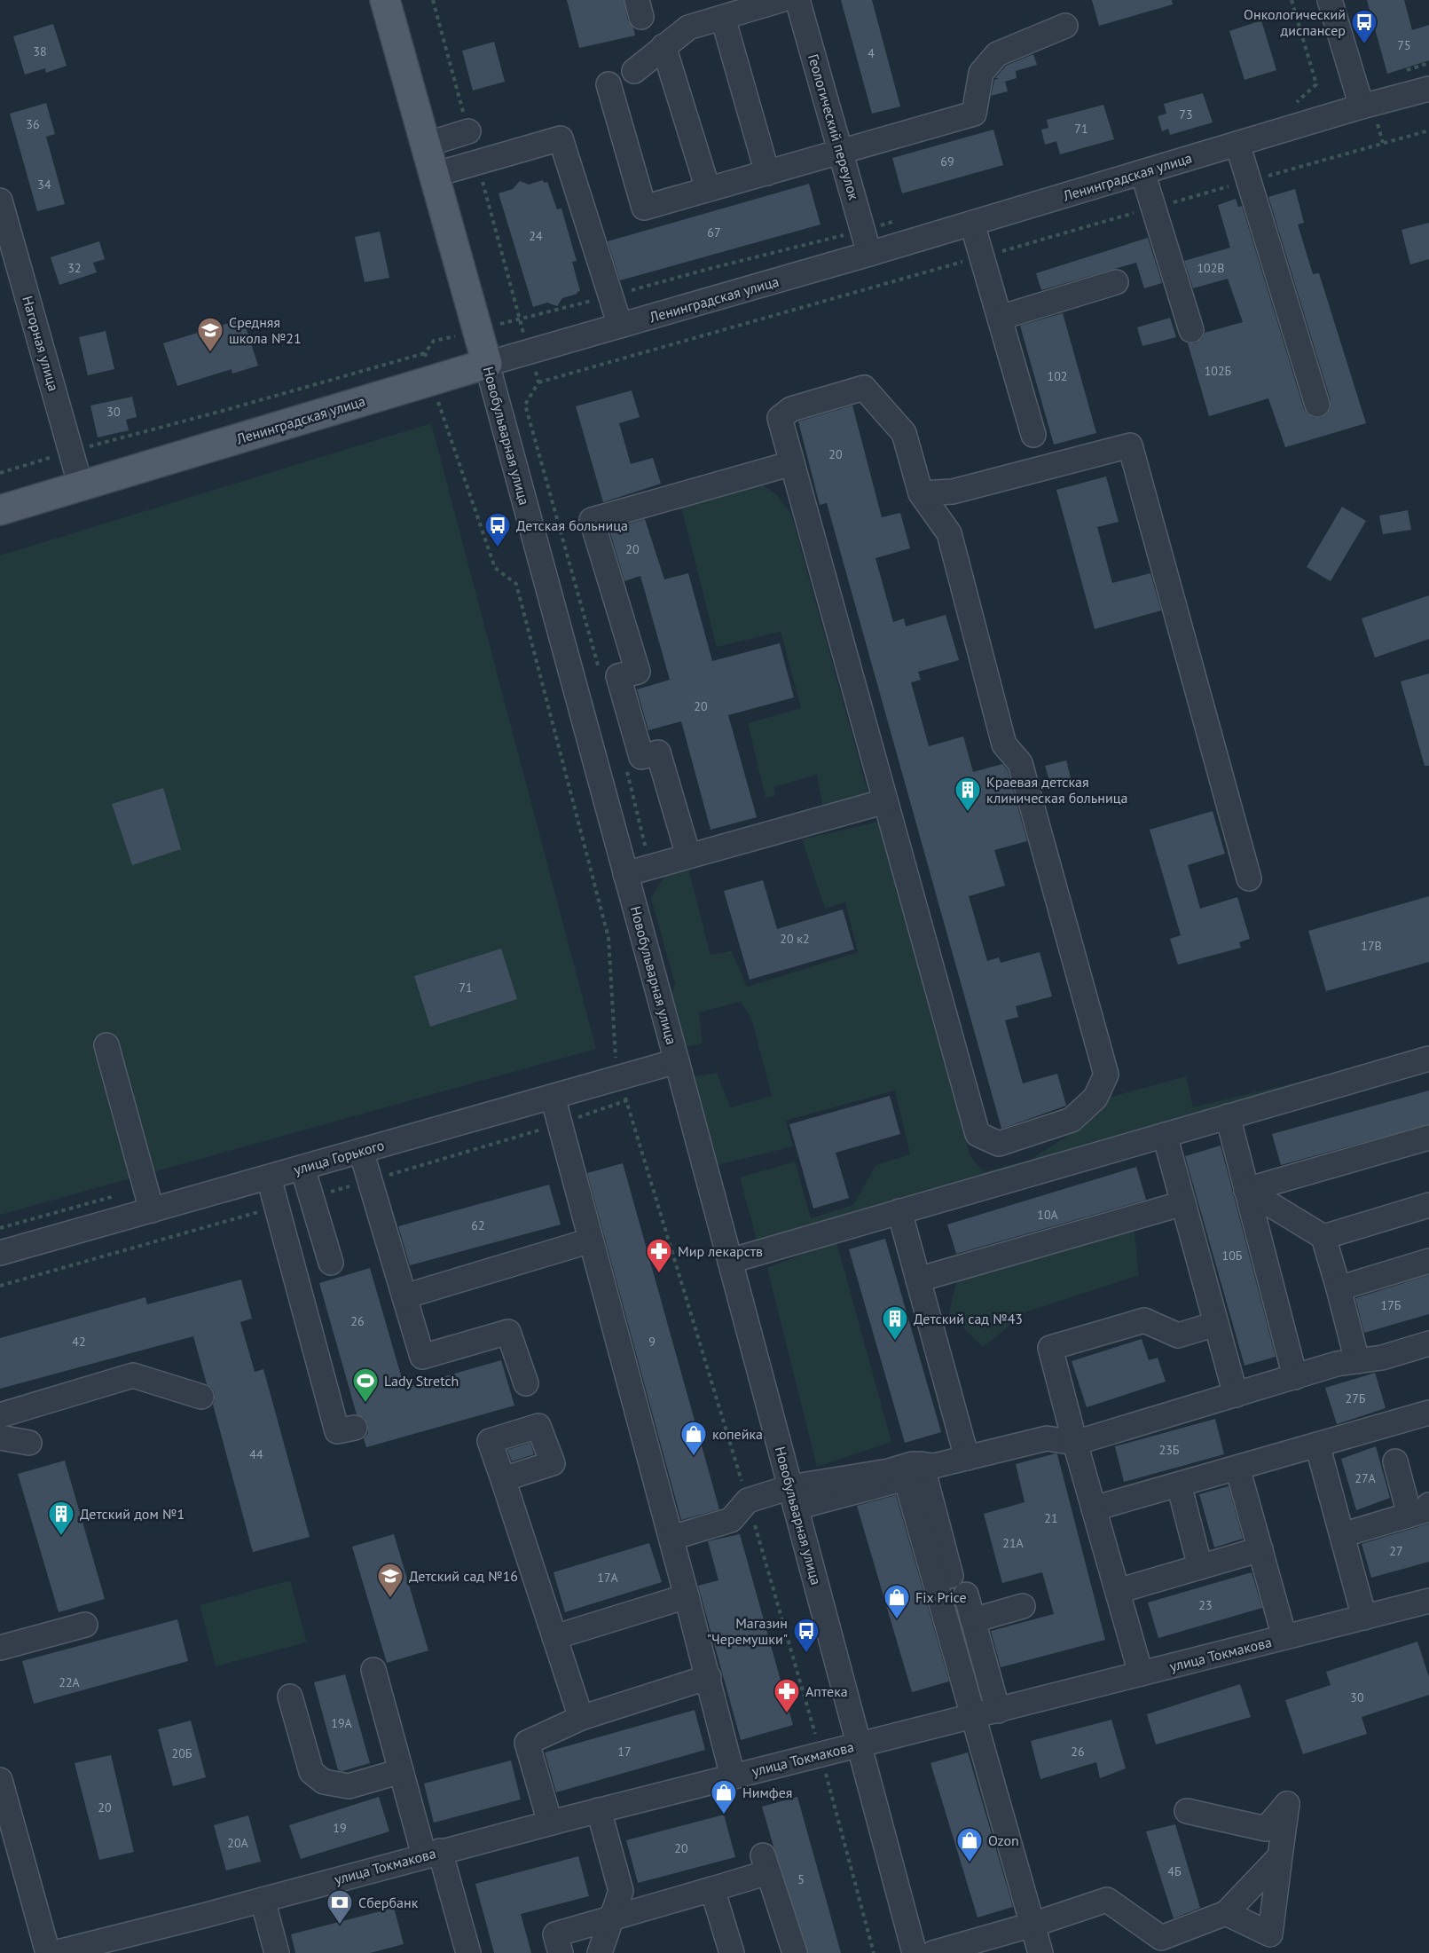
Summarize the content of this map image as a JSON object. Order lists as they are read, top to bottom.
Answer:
{
  "streets": {
    "main road": ["Ленинградская улица", "Новобульварная улица"],
    "street": [
      "Геологический переулок",
      "Нагорная улица",
      "улица Горького",
      "улица Токмакова"
    ]
  },
  "crossings": [
    ["Геологический переулок", "Ленинградская улица"],
    ["Ленинградская улица", "Нагорная улица"],
    ["Ленинградская улица", "Новобульварная улица"],
    ["Новобульварная улица", "улица Горького"],
    ["Новобульварная улица", "улица Токмакова"]
  ],
  "places": {
    "bus stop": ["Онкологический диспансер", "Детская больница", "Магазин \"Черемушки\""],
    "school or university": ["Средняя школа №21", "Детский сад №16"],
    "building": ["Краевая детская клиническая больница", "Детский сад №43", "Детский дом №1"],
    "pharmacy": ["Мир лекарств", "Аптека"],
    "sports": ["Lady Stretch"],
    "shop": [
      "копейка",
      "Fix Price",
      "Нимфея",
      "Ozon"
    ],
    "bank": ["Сбербанк"]
  },
  "house_numbers": [
    "75",
    "38",
    "4",
    "73",
    "36",
    "71",
    "69",
    "34",
    "67",
    "24",
    "32",
    "102В",
    "102Б",
    "102",
    "30",
    "20",
    "20",
    "20",
    "20 к2",
    "17В",
    "71",
    "10А",
    "62",
    "10Б",
    "17Б",
    "26",
    "42",
    "9",
    "27Б",
    "23Б",
    "44",
    "27А",
    "21",
    "21А",
    "27",
    "17А",
    "23",
    "22А",
    "30",
    "19А",
    "17",
    "26",
    "20Б",
    "20",
    "19",
    "20А",
    "20",
    "4Б",
    "5"
  ]
}
